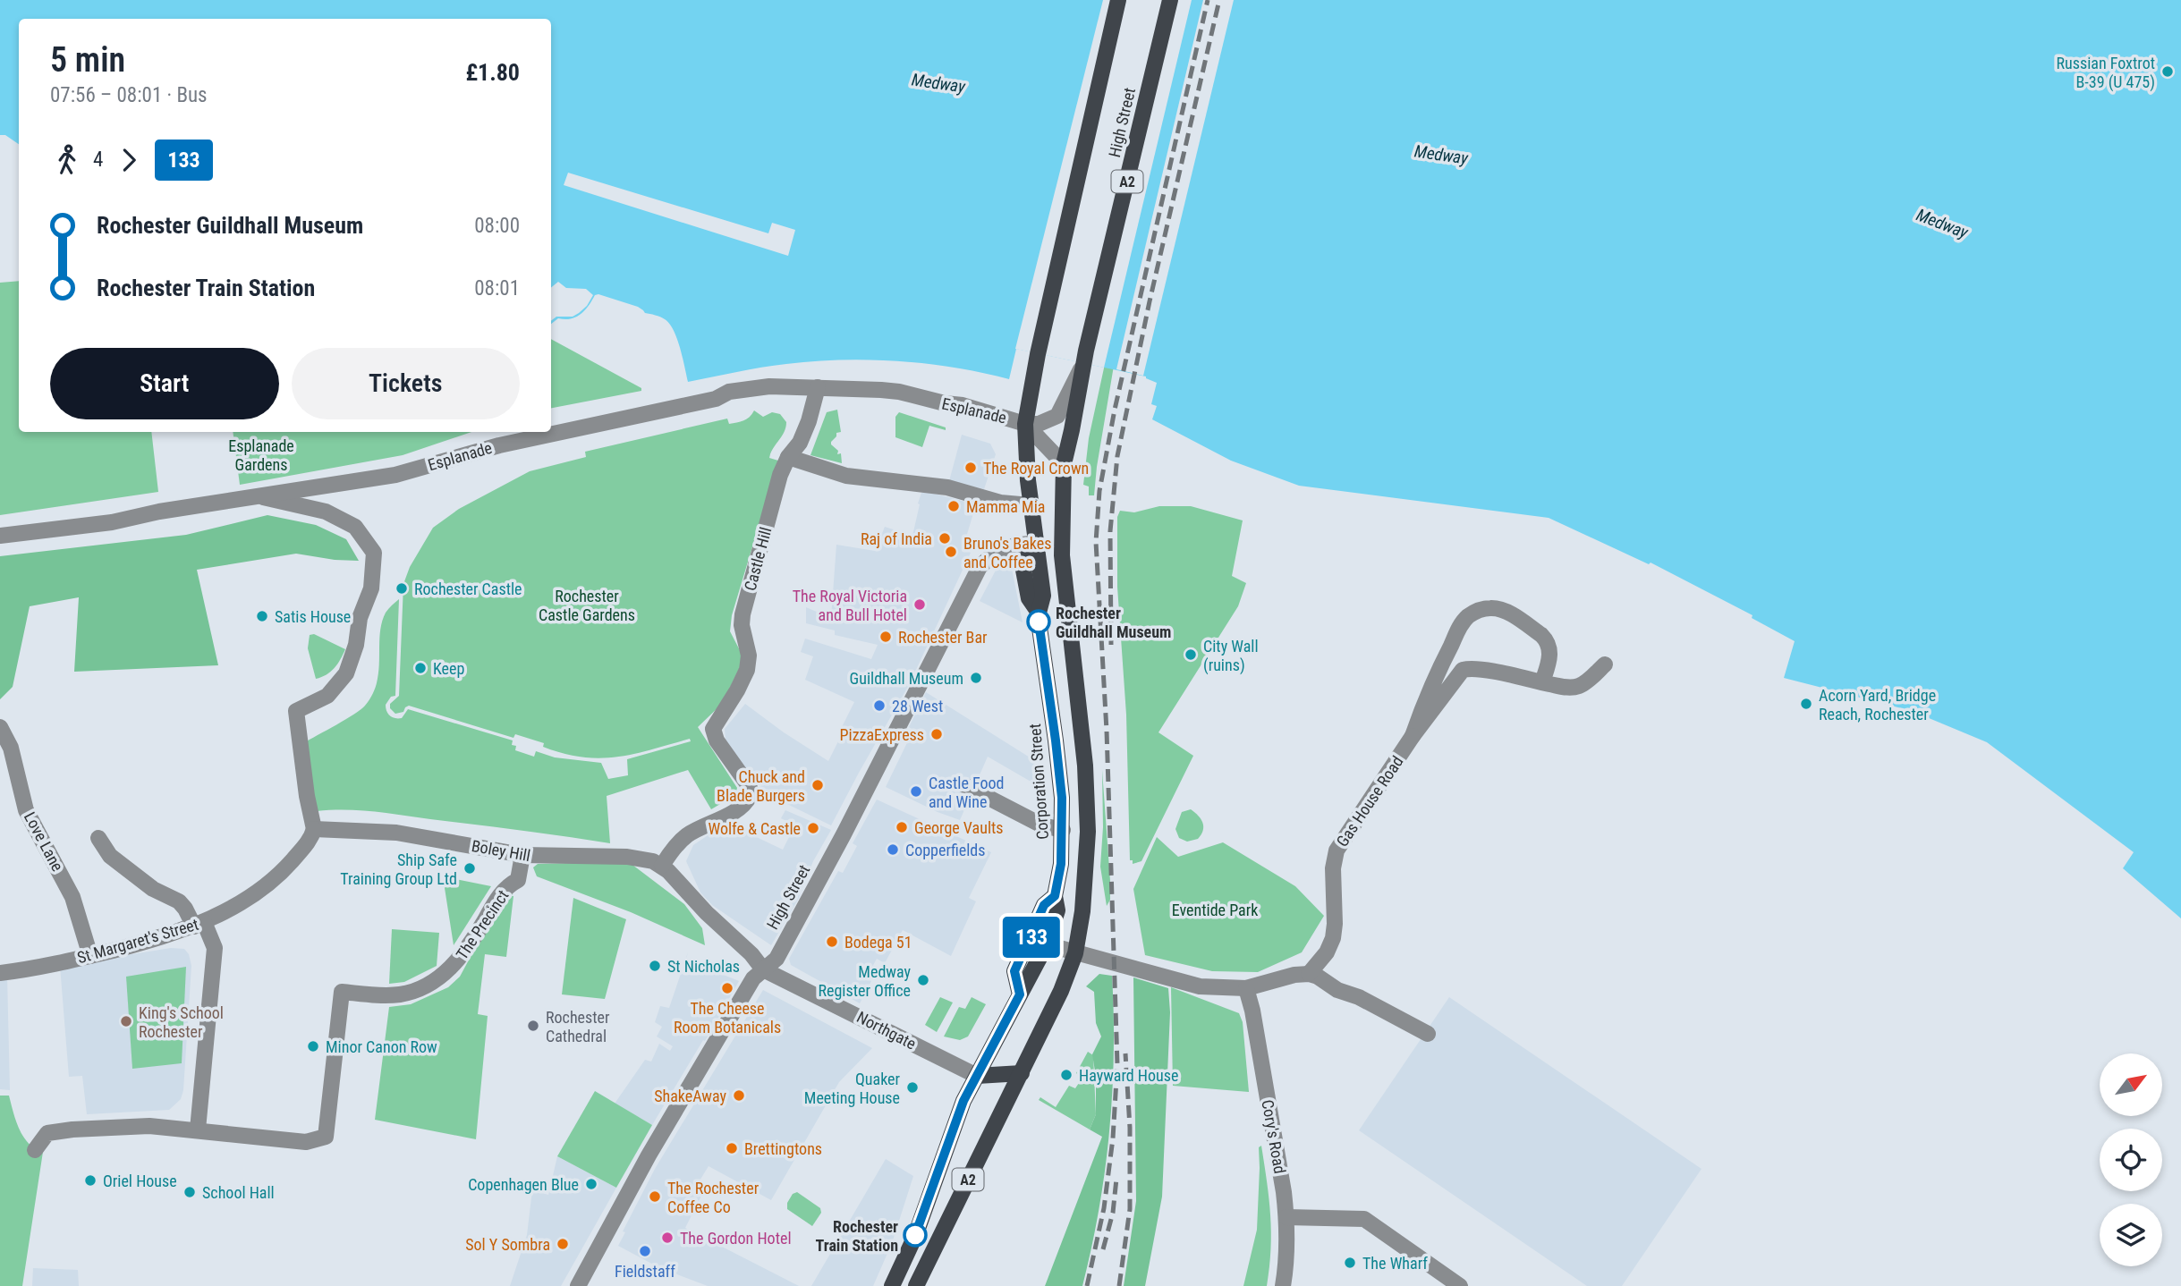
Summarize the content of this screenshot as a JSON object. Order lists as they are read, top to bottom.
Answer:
{
  "streets": {
    "main road": ["High Street", "A2", "Corporation Street"],
    "street": [
      "Esplanade",
      "Castle Hill",
      "Gas House Road",
      "Love Lane",
      "Boley Hill",
      "The Precinct",
      "St Margaret's Street",
      "Northgate",
      "Cory's Road"
    ]
  },
  "crossings": [
    ["High Street", "A2"],
    ["High Street", "Esplanade"],
    ["High Street", "Corporation Street"],
    ["High Street", "Northgate"],
    ["A2", "Esplanade"],
    ["A2", "Corporation Street"],
    ["Esplanade", "Castle Hill"],
    ["Castle Hill", "Boley Hill"],
    ["Corporation Street", "Northgate"],
    ["Love Lane", "St Margaret's Street"],
    ["Boley Hill", "The Precinct"],
    ["Boley Hill", "St Margaret's Street"]
  ],
  "water": ["Medway"],
  "parks": ["Esplanade Gardens", "Rochester Castle Gardens", "Eventide Park"],
  "places": [
    "Russian Foxtrot B-39 (U 475)",
    "The Royal Crown",
    "Mamma Mia",
    "Raj of India",
    "Bruno's Bakes and Coffee",
    "Rochester Castle",
    "The Royal Victoria and Bull Hotel",
    "Satis House",
    "Rochester Guildhall Museum",
    "Rochester Bar",
    "City Wall (ruins)",
    "Keep",
    "Guildhall Museum",
    "Acorn Yard, Bridge Reach, Rochester",
    "28 West",
    "PizzaExpress",
    "Chuck and Blade Burgers",
    "Castle Food and Wine",
    "George Vaults",
    "Wolfe & Castle",
    "Copperfields",
    "Ship Safe Training Group Ltd",
    "Bodega 51",
    "St Nicholas",
    "Medway Register Office",
    "The Cheese Room Botanicals",
    "King's School Rochester",
    "Rochester Cathedral",
    "Minor Canon Row",
    "Hayward House",
    "Quaker Meeting House",
    "ShakeAway",
    "Brettingtons",
    "Oriel House",
    "Copenhagen Blue",
    "School Hall",
    "The Rochester Coffee Co",
    "Rochester Train Station",
    "The Gordon Hotel",
    "Sol Y Sombra",
    "Fieldstaff",
    "The Wharf"
  ],
  "lines": ["bus line 133"],
  "north": "top right",
  "page": {
    "on_map": "133",
    "heading": ["5 min", "07:56 – 08:01 · Bus", "£1.80"],
    "legs": ["4", "133"],
    "list": [
      {
        "name": "Rochester Guildhall Museum",
        "value": "08:00"
      },
      {
        "name": "Rochester Train Station",
        "value": "08:01"
      }
    ],
    "buttons": ["Start", "Tickets"]
  }
}
